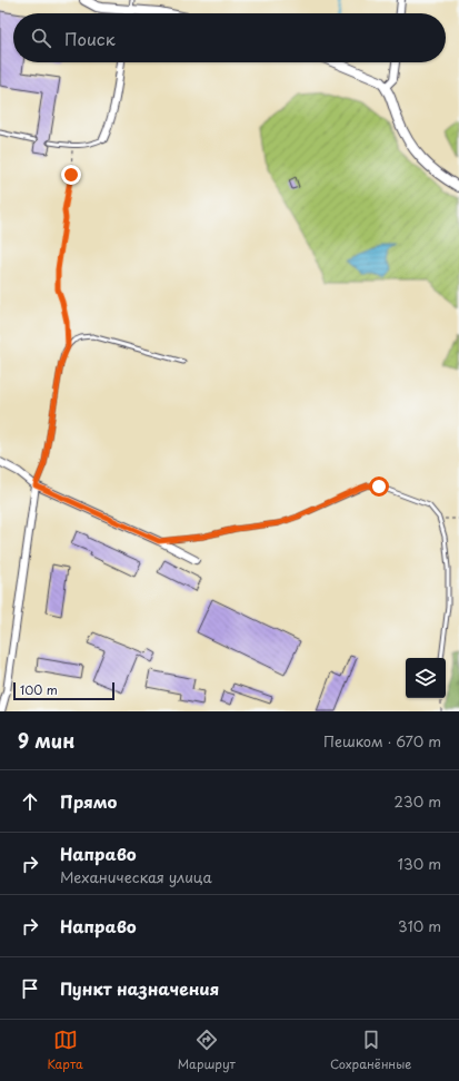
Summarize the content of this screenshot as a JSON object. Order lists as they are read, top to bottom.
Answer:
{
  "scale_bar": "100 m",
  "page": {
    "search": "Поиск",
    "scale": "100 m",
    "heading": ["9 мин", "Пешком · 670 m"],
    "list": [
      ["Прямо", "230 m"],
      ["Направо", "Механическая улица", "130 m"],
      ["Направо", "310 m"],
      "Пункт назначения"
    ],
    "nav": ["Карта", "Маршрут", "Сохранённые"]
  }
}
